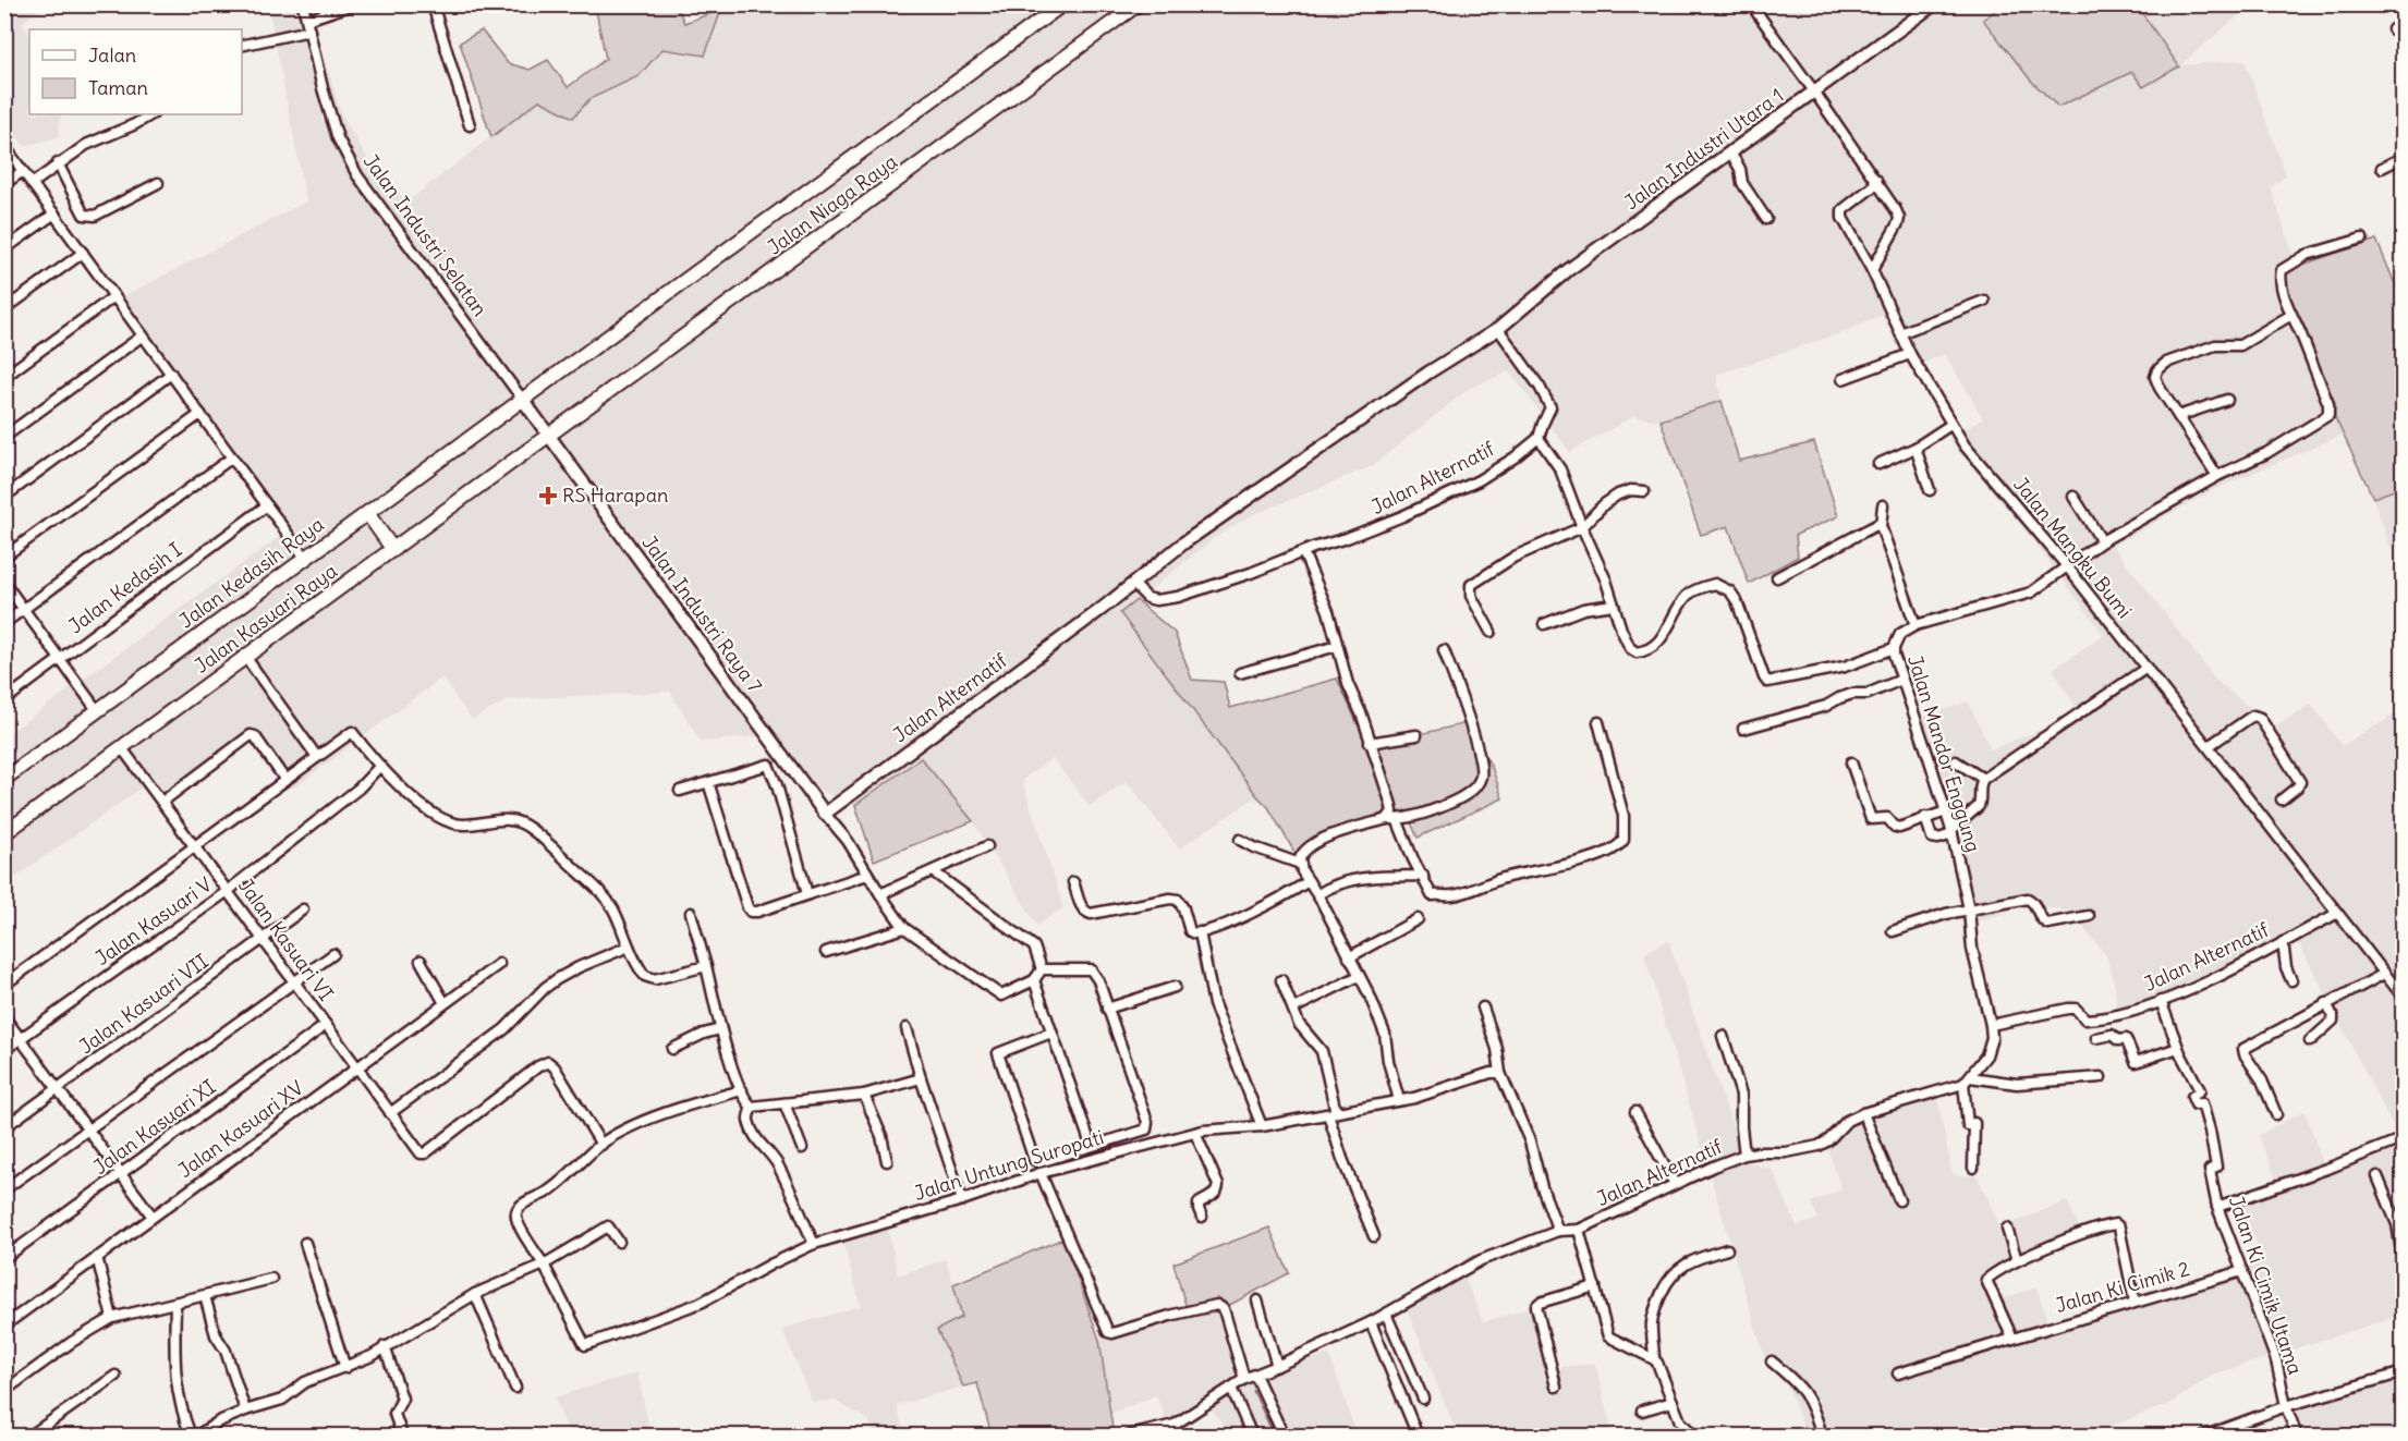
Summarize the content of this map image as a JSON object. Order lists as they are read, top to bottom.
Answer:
{
  "streets": {
    "main road": ["Jalan Niaga Raya", "Jalan Kedasih Raya", "Jalan Kasuari Raya"],
    "street": [
      "Jalan Industri Utara 1",
      "Jalan Industri Selatan",
      "Jalan Alternatif",
      "Jalan Mangku Bumi",
      "Jalan Kedasih I",
      "Jalan Industri Raya 7",
      "Jalan Mandor Enggung",
      "Jalan Kasuari V",
      "Jalan Kasuari VI",
      "Jalan Kasuari VII",
      "Jalan Kasuari XI",
      "Jalan Kasuari XV",
      "Jalan Untung Suropati",
      "Jalan Ki Cimik Utama",
      "Jalan Ki Cimik 2"
    ]
  },
  "crossings": [
    ["Jalan Industri Utara 1", "Jalan Alternatif"],
    ["Jalan Niaga Raya", "Jalan Industri Selatan"],
    ["Jalan Niaga Raya", "Jalan Kedasih Raya"],
    ["Jalan Niaga Raya", "Jalan Industri Raya 7"],
    ["Jalan Niaga Raya", "Jalan Kasuari Raya"],
    ["Jalan Industri Selatan", "Jalan Kedasih Raya"],
    ["Jalan Industri Selatan", "Jalan Industri Raya 7"],
    ["Jalan Alternatif", "Jalan Mangku Bumi"],
    ["Jalan Alternatif", "Jalan Industri Raya 7"],
    ["Jalan Alternatif", "Jalan Mandor Enggung"],
    ["Jalan Alternatif", "Jalan Ki Cimik Utama"],
    ["Jalan Mangku Bumi", "Jalan Mandor Enggung"],
    ["Jalan Kedasih Raya", "Jalan Industri Raya 7"],
    ["Jalan Industri Raya 7", "Jalan Kasuari Raya"],
    ["Jalan Kasuari Raya", "Jalan Kasuari VI"],
    ["Jalan Kasuari V", "Jalan Kasuari VI"],
    ["Jalan Kasuari VI", "Jalan Kasuari VII"],
    ["Jalan Kasuari VI", "Jalan Kasuari XI"],
    ["Jalan Kasuari VI", "Jalan Kasuari XV"],
    ["Jalan Ki Cimik Utama", "Jalan Ki Cimik 2"]
  ],
  "places": {
    "health": ["RS Harapan"]
  },
  "legend": ["Jalan", "Taman"]
}
